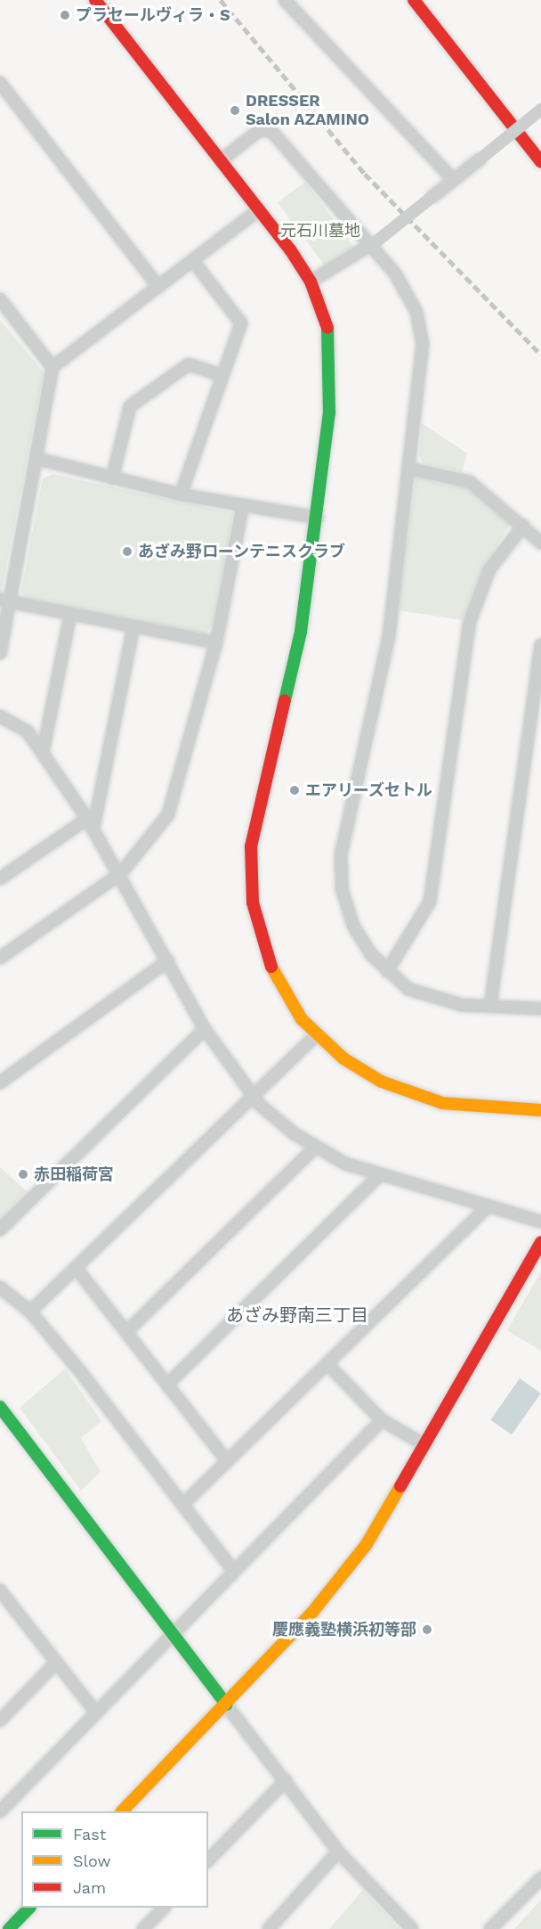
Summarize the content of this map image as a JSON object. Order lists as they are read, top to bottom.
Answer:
{
  "districts": ["あざみ野南三丁目"],
  "parks": ["元石川墓地"],
  "places": [
    "プラセールヴィラ・S",
    "DRESSER Salon AZAMINO",
    "あざみ野ローンテニスクラブ",
    "エアリーズセトル",
    "赤田稲荷宮",
    "慶應義塾横浜初等部"
  ],
  "legend": ["Fast", "Slow", "Jam"]
}
